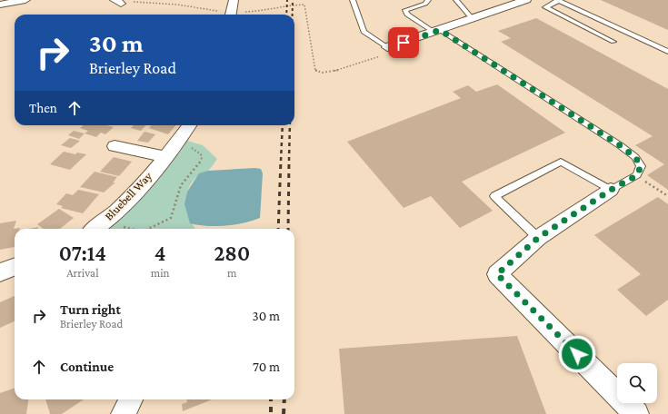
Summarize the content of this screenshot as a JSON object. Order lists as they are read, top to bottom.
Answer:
{
  "streets": {
    "street": ["Bluebell Way"]
  },
  "page": {
    "turn": ["30 m", "Brierley Road"],
    "then": "Then",
    "eta": [
      "07:14",
      "Arrival",
      "4",
      "min",
      "280",
      "m"
    ],
    "list": [
      {
        "name": "Turn right",
        "note": "Brierley Road",
        "value": "30 m"
      },
      {
        "name": "Continue",
        "value": "70 m"
      }
    ]
  }
}
